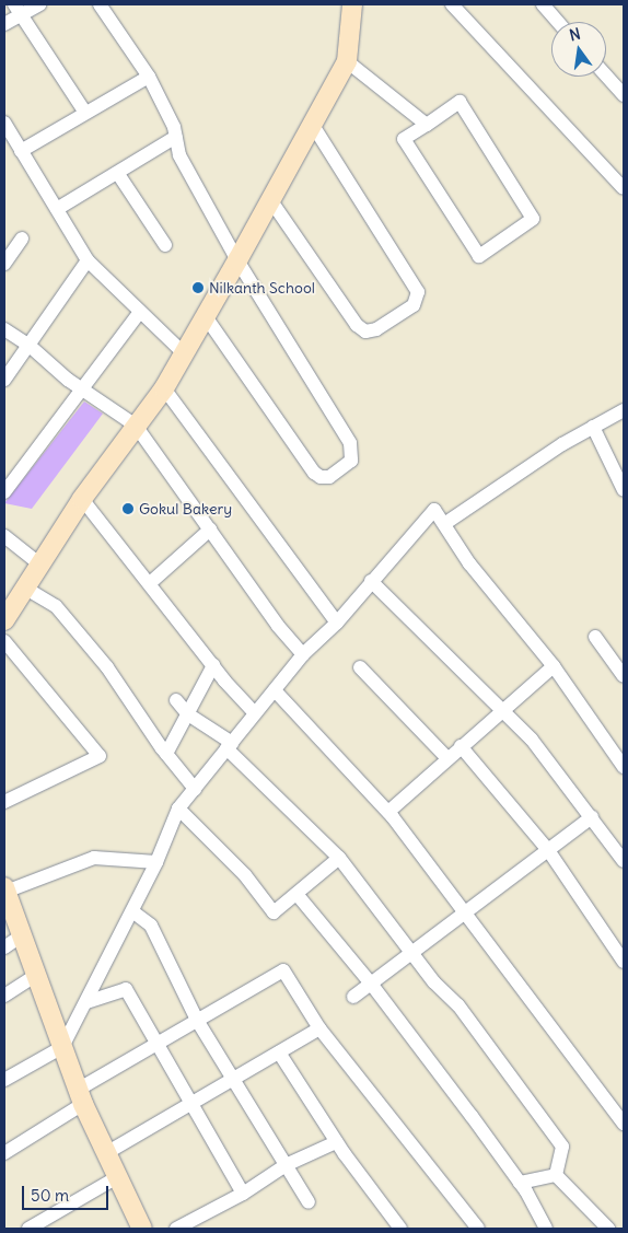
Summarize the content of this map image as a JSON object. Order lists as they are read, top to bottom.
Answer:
{
  "places": ["Nilkanth School", "Gokul Bakery"],
  "scale_bar": "50 m",
  "north": "top"
}
